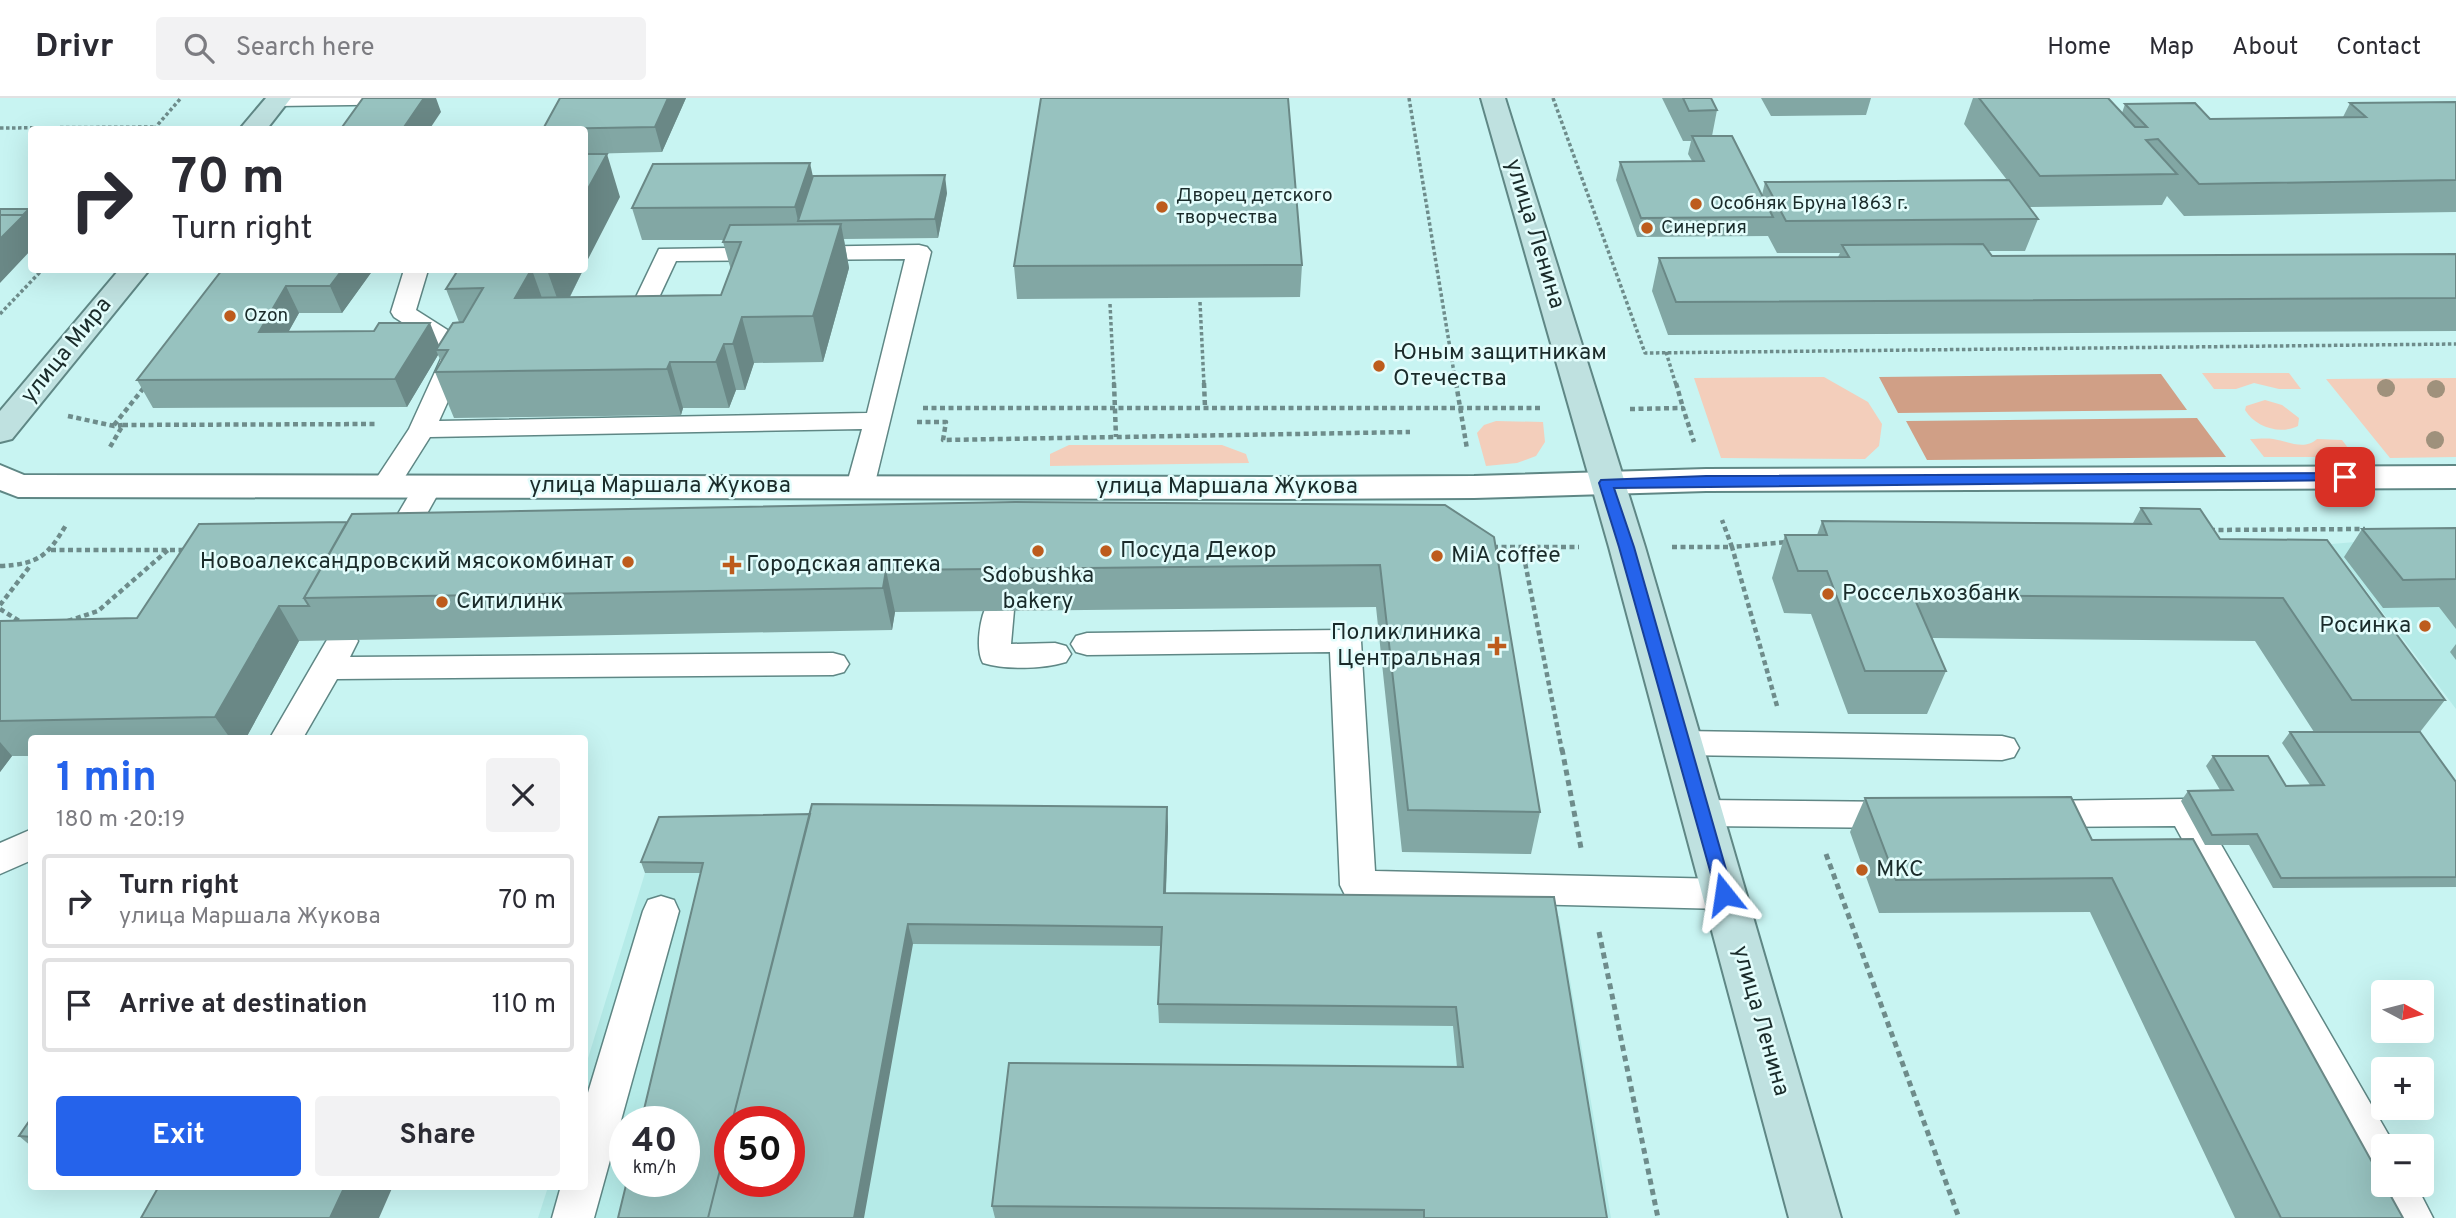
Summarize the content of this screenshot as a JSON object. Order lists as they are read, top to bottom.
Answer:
{
  "streets": {
    "main road": ["улица Ленина", "улица Мира"],
    "street": ["улица Маршала Жукова"]
  },
  "crossings": [
    ["улица Ленина", "улица Маршала Жукова"]
  ],
  "places": {
    "other": [
      "Особняк Бруна 1863 г.",
      "Дворец детского творчества",
      "Синергия",
      "Ozon",
      "Юным защитникам Отечества",
      "Sdobushka bakery",
      "Посуда Декор",
      "MiA coffee",
      "Новоалександровский мясокомбинат",
      "Россельхозбанк",
      "Ситилинк",
      "Росинка",
      "МКС"
    ],
    "health": ["Городская аптека", "Поликлиника Центральная"]
  },
  "north": "right",
  "page": {
    "header": "Drivr",
    "search": "Search here",
    "nav": [
      "Home",
      "Map",
      "About",
      "Contact"
    ],
    "turn": ["70 m", "Turn right"],
    "heading": ["1 min", "180 m · 20:19"],
    "list": [
      {
        "name": "Turn right",
        "note": "улица Маршала Жукова",
        "value": "70 m"
      },
      {
        "name": "Arrive at destination",
        "value": "110 m"
      }
    ],
    "map_buttons": ["+", "−"],
    "buttons": ["Exit", "Share"],
    "speed": "40 km/h",
    "limit": "50"
  }
}
